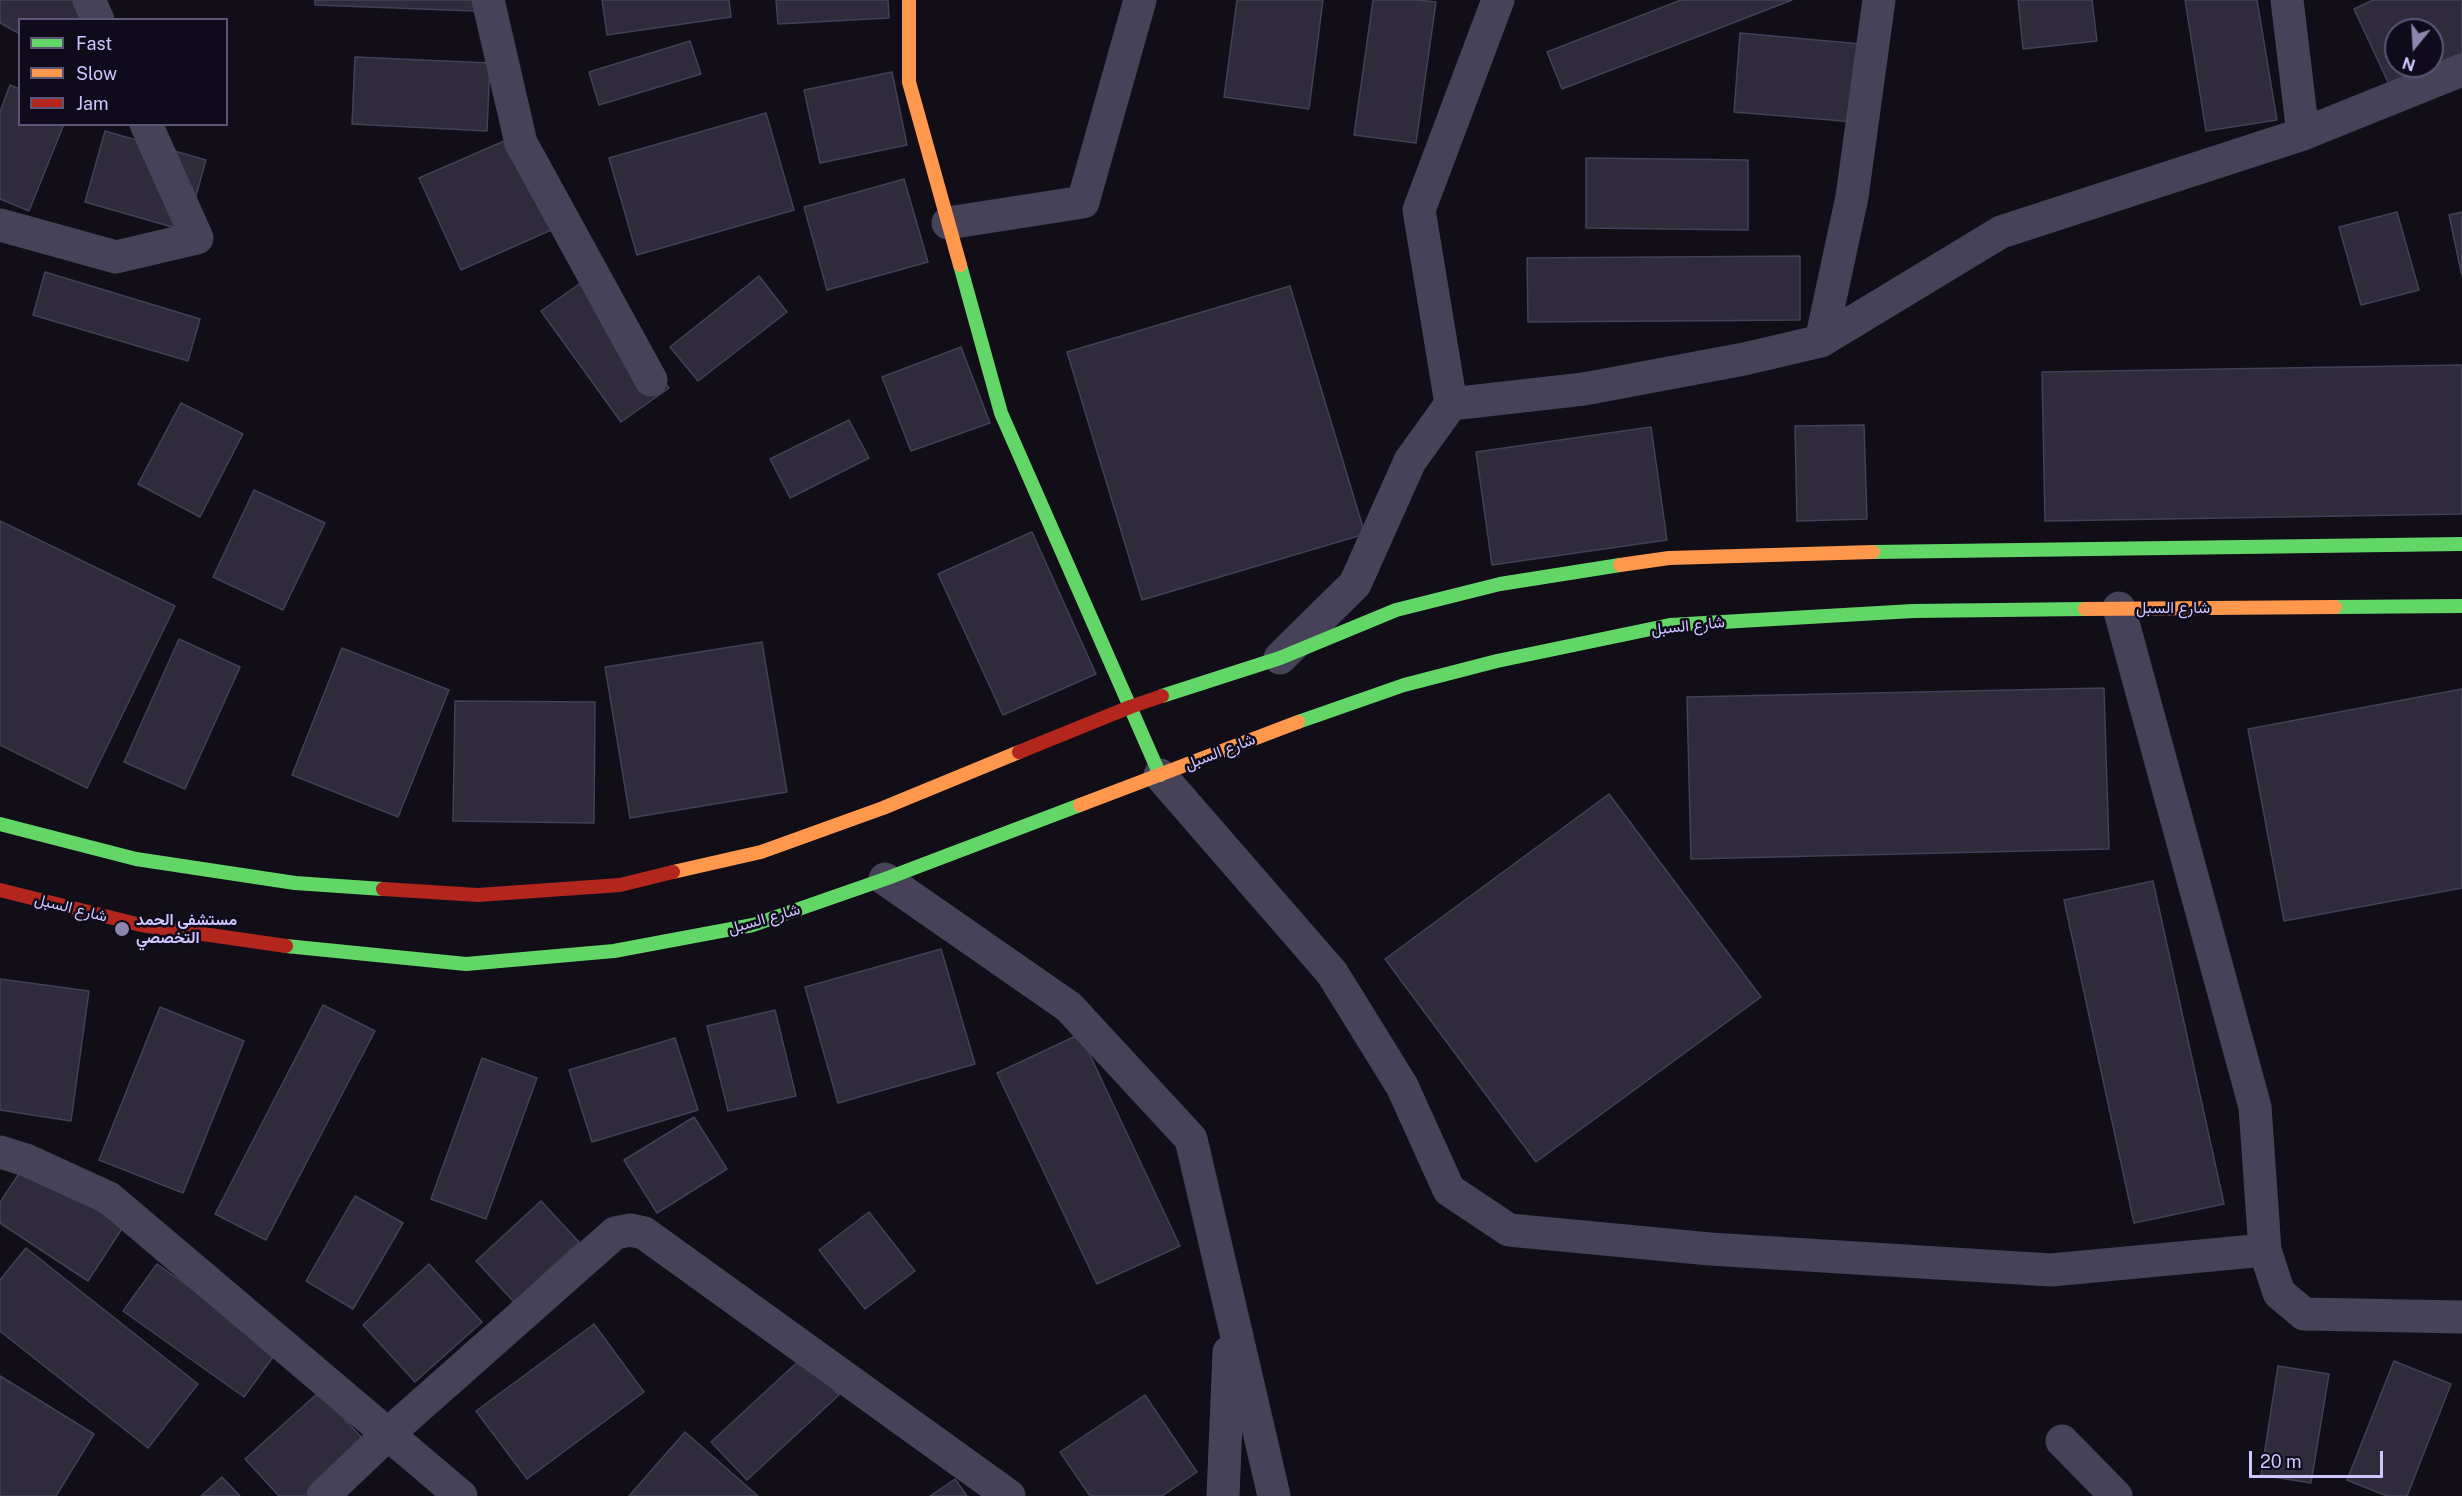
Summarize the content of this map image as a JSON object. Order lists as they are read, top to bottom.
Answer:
{
  "streets": {
    "main road": ["شارع السبل"]
  },
  "places": ["مستشفى الحمد التخصصي"],
  "legend": ["Fast", "Slow", "Jam"],
  "scale_bar": "20 m",
  "north": "bottom"
}
